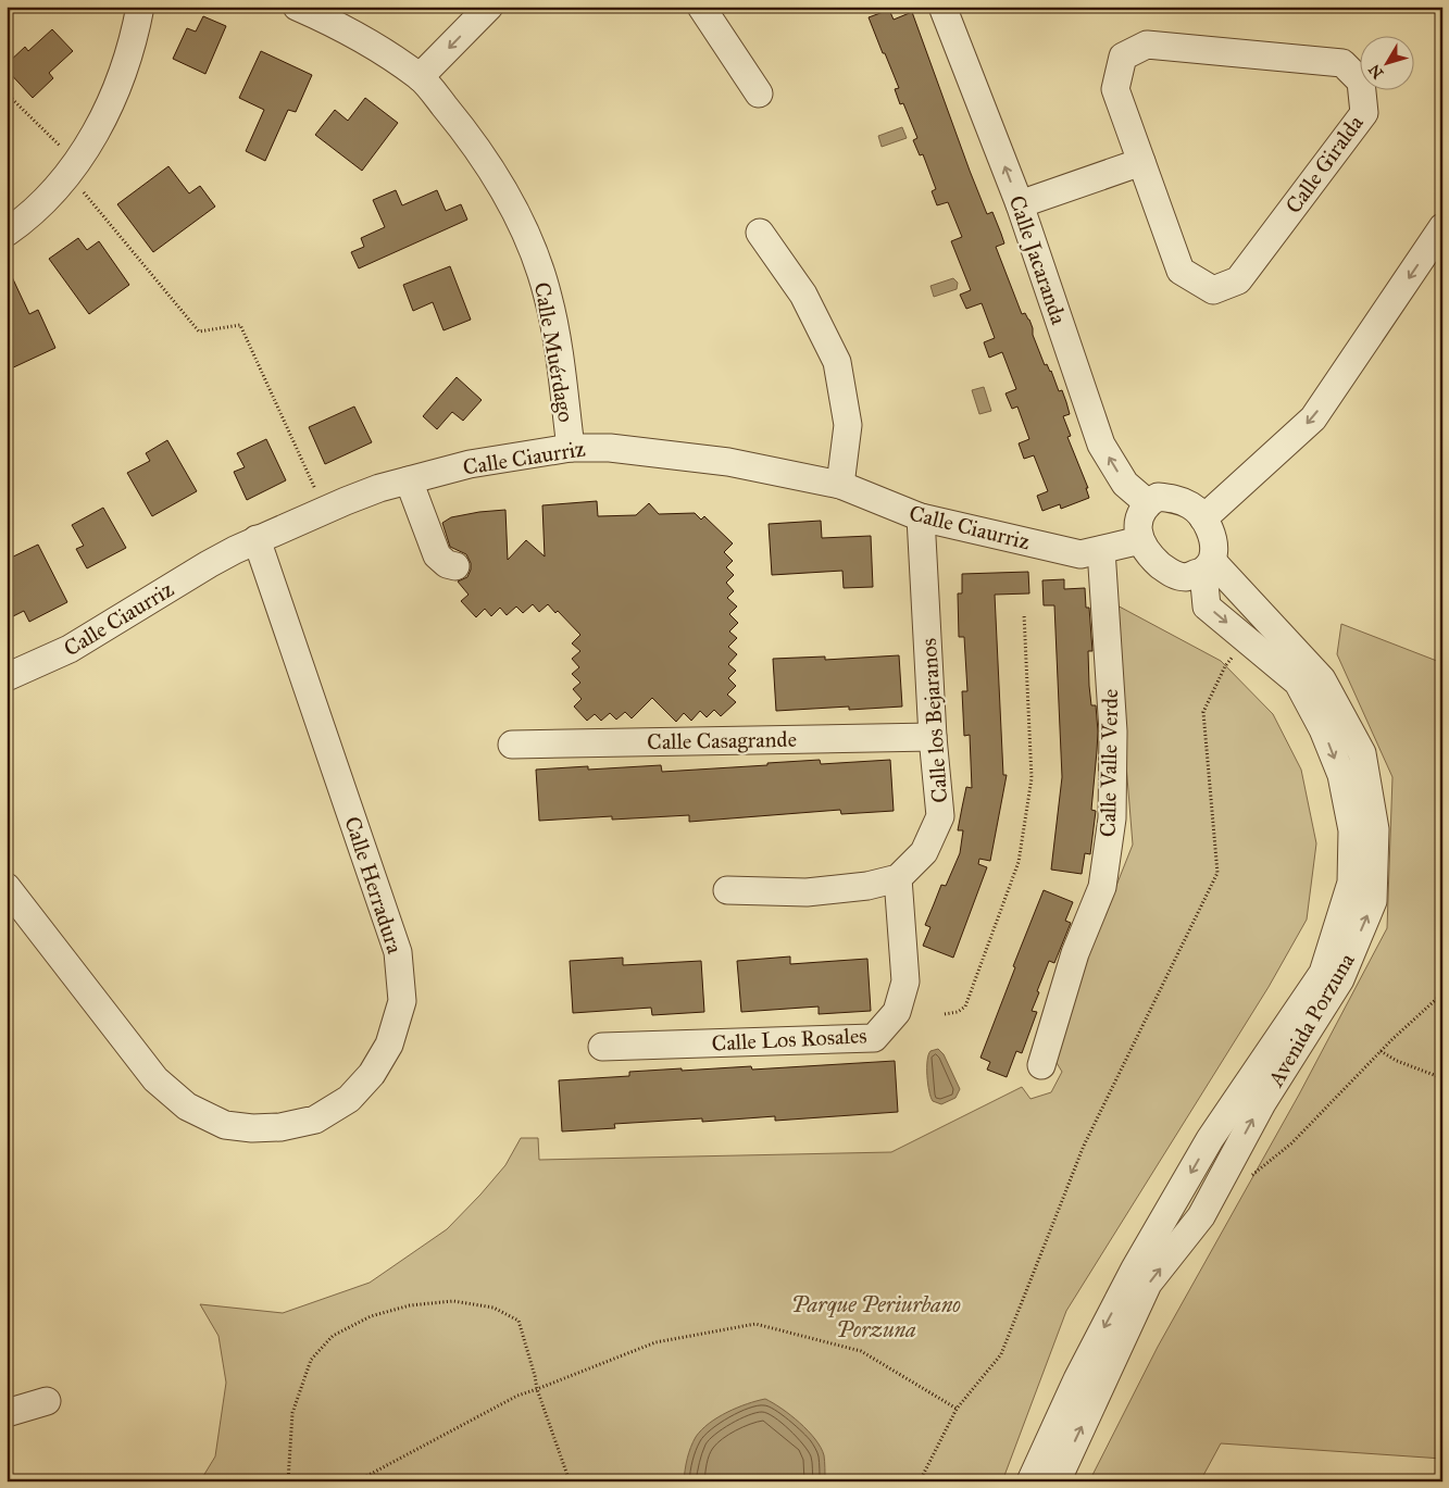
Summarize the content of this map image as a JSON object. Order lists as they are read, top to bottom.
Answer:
{
  "streets": {
    "street": [
      "Calle Giralda",
      "Calle Jacaranda",
      "Calle Muérdago",
      "Calle Ciaurriz",
      "Calle los Bejaranos",
      "Calle Casagrande",
      "Calle Valle Verde",
      "Calle Herradura",
      "Avenida Porzuna",
      "Calle Los Rosales"
    ]
  },
  "crossings": [
    ["Calle Jacaranda", "Calle Ciaurriz"],
    ["Calle Jacaranda", "Avenida Porzuna"],
    ["Calle Muérdago", "Calle Ciaurriz"],
    ["Calle Ciaurriz", "Calle los Bejaranos"],
    ["Calle Ciaurriz", "Calle Valle Verde"],
    ["Calle Ciaurriz", "Calle Herradura"],
    ["Calle Ciaurriz", "Avenida Porzuna"],
    ["Calle los Bejaranos", "Calle Casagrande"],
    ["Calle los Bejaranos", "Calle Los Rosales"]
  ],
  "parks": ["Parque Periurbano Porzuna"],
  "north": "bottom left"
}
